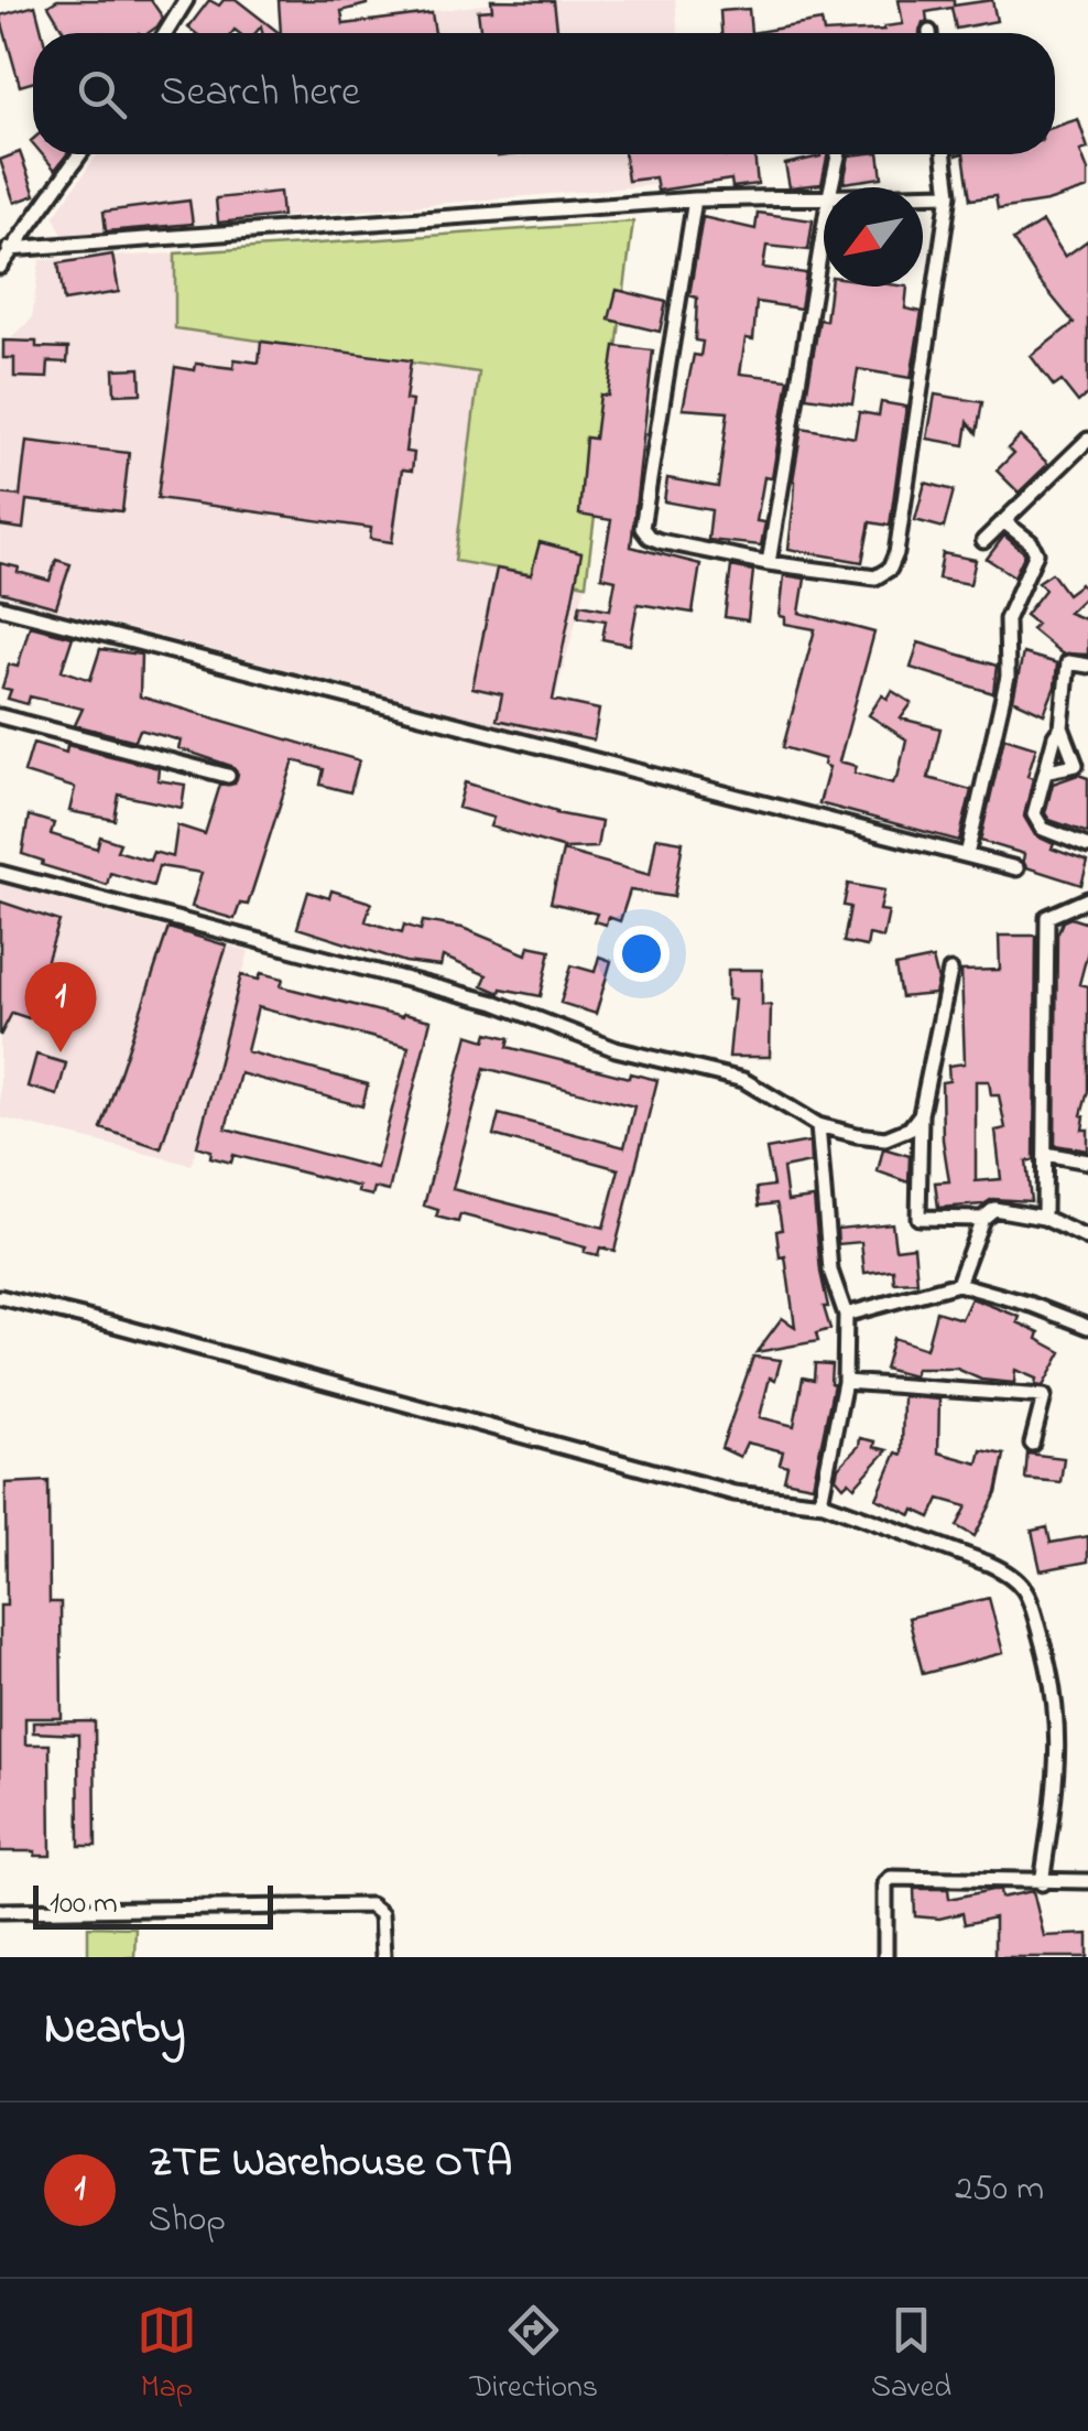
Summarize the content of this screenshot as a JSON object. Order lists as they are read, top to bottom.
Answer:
{
  "scale_bar": "100 m",
  "north": "bottom left",
  "page": {
    "search": "Search here",
    "pins": "1",
    "scale": "100 m",
    "heading": "Nearby",
    "list": [
      {
        "mark": "1",
        "name": "ZTE Warehouse OTA",
        "note": "Shop",
        "value": "250 m"
      }
    ],
    "nav": ["Map", "Directions", "Saved"]
  }
}
